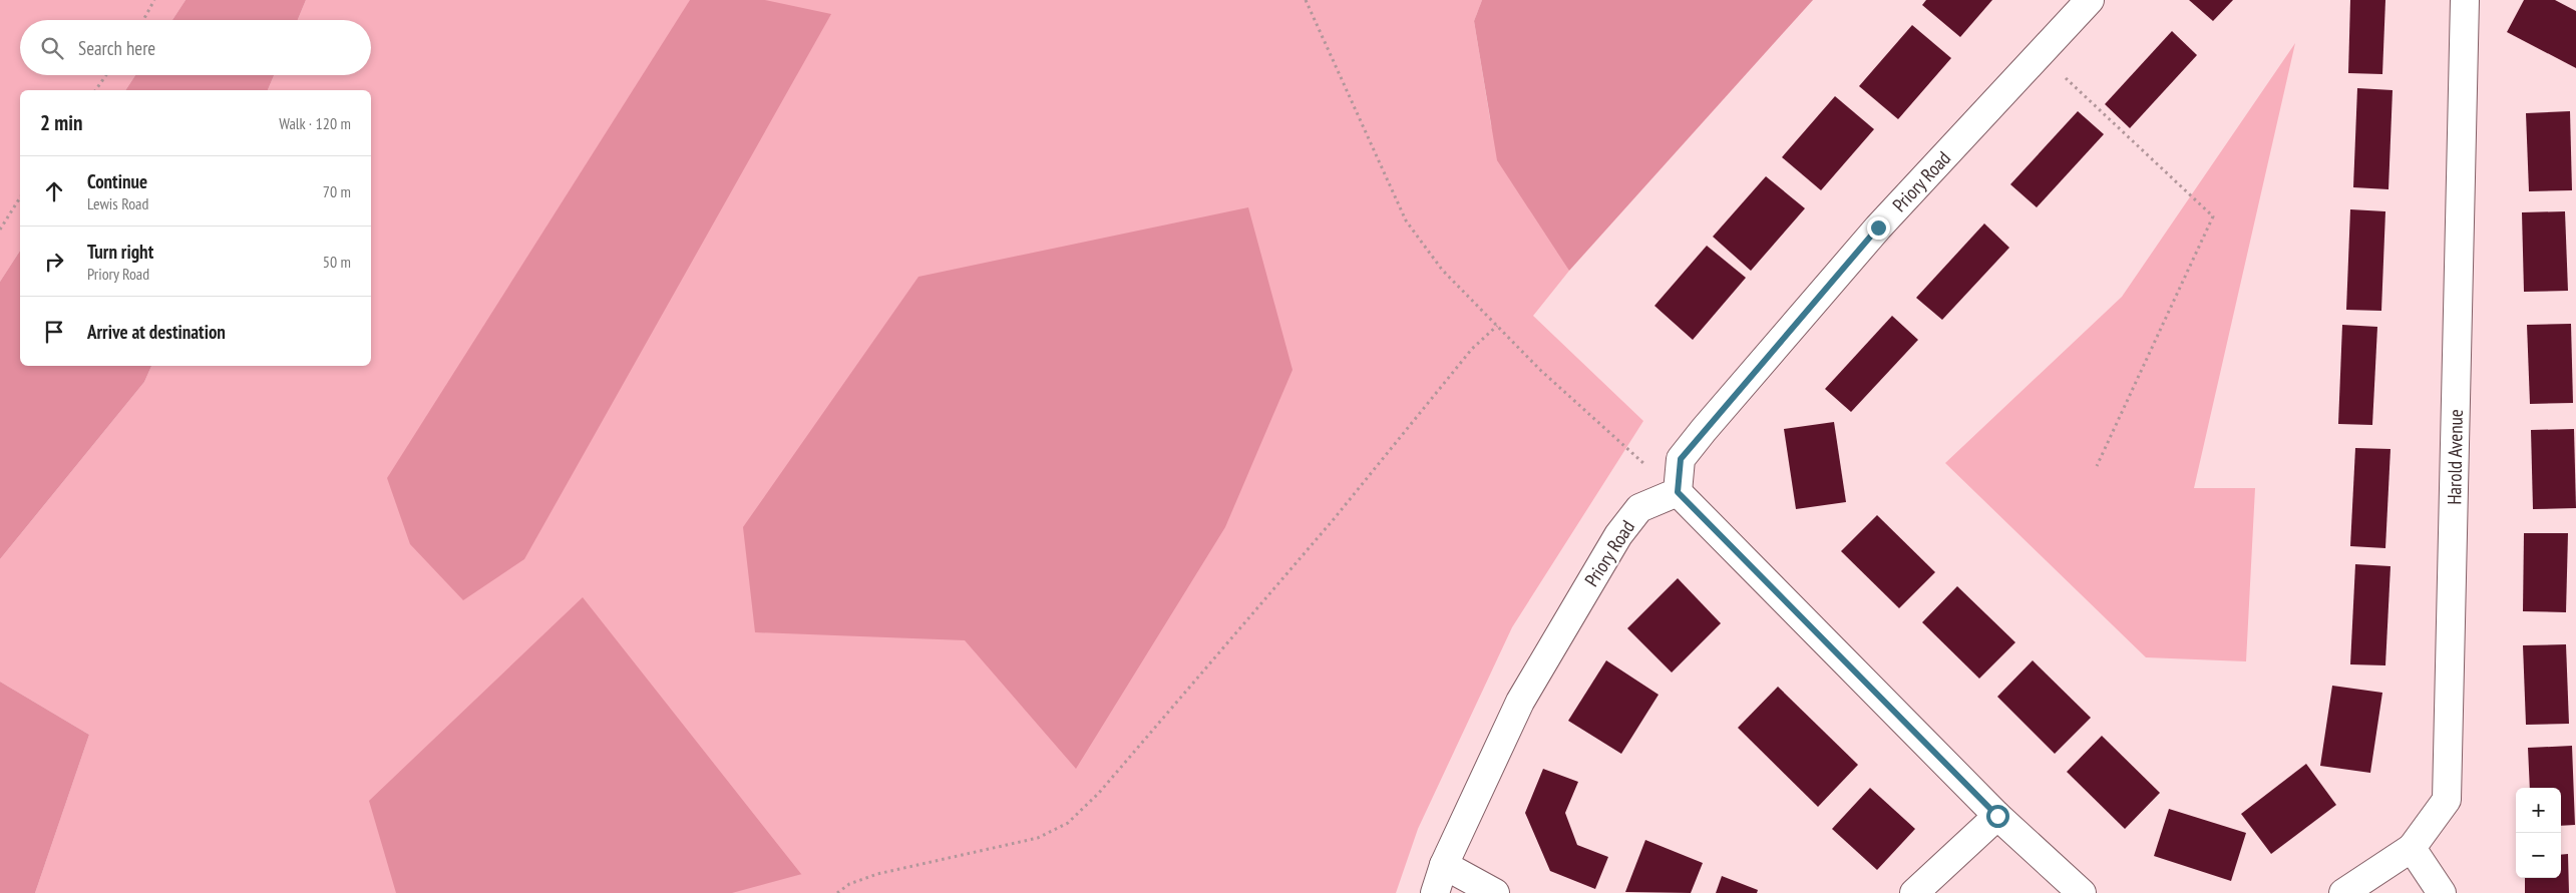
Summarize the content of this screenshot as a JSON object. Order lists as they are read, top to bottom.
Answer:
{
  "streets": {
    "street": ["Priory Road", "Harold Avenue"]
  },
  "page": {
    "search": "Search here",
    "heading": ["2 min", "Walk · 120 m"],
    "list": [
      ["Continue", "Lewis Road", "70 m"],
      ["Turn right", "Priory Road", "50 m"],
      "Arrive at destination"
    ],
    "map_buttons": ["+", "−"]
  }
}
